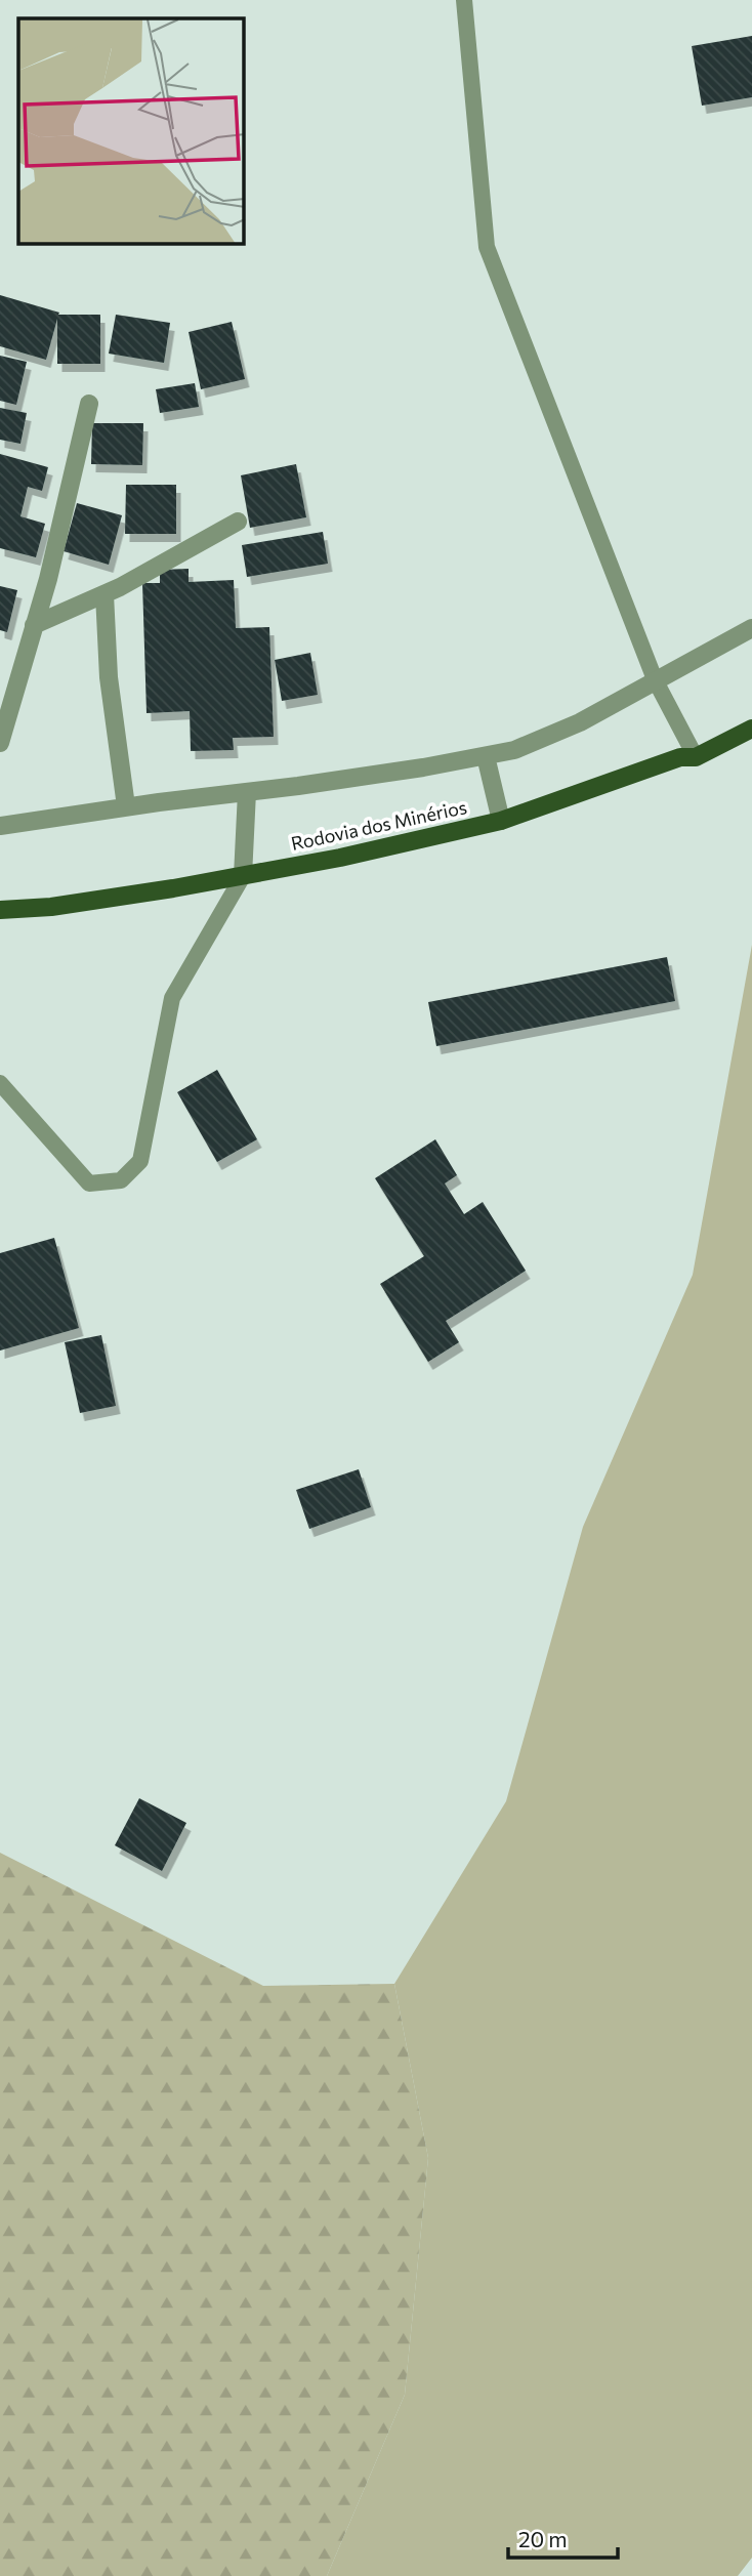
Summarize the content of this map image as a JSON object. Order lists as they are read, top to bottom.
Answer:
{
  "streets": {
    "main road": ["Rodovia dos Minérios"]
  },
  "scale_bar": "20 m"
}
